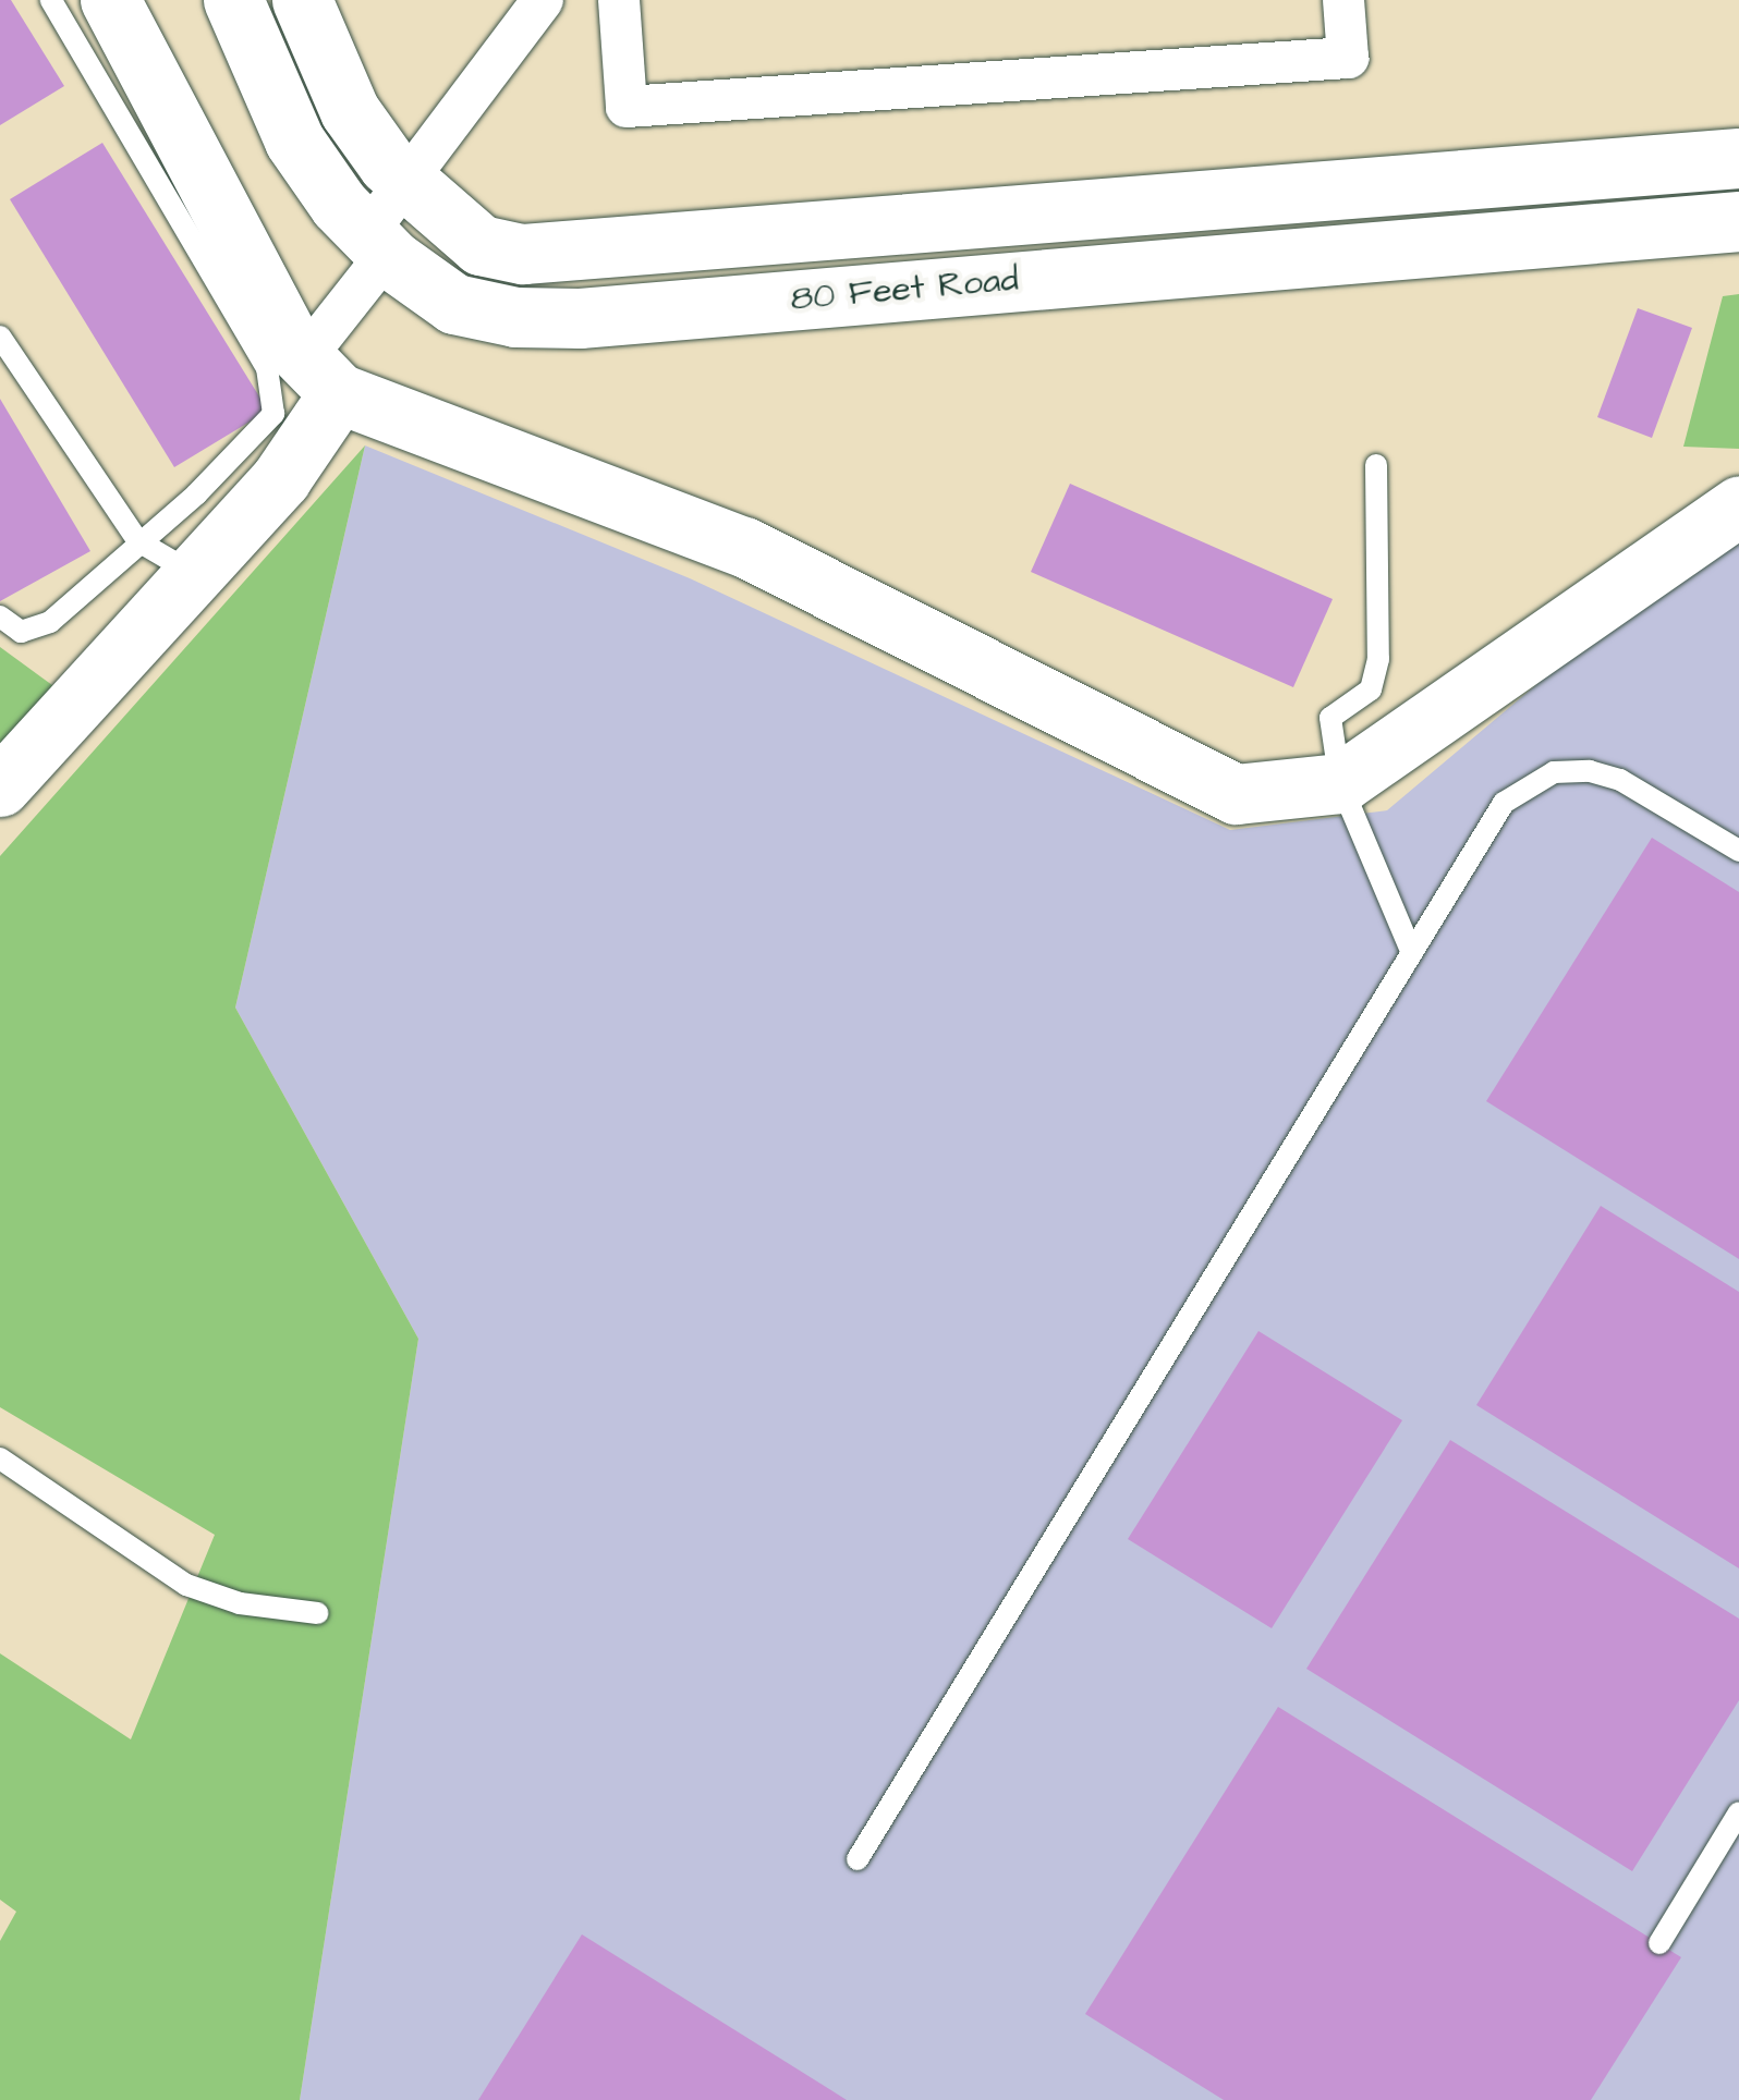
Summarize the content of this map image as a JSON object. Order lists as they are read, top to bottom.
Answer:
{
  "streets": {
    "street": ["80 Feet Road"]
  }
}
